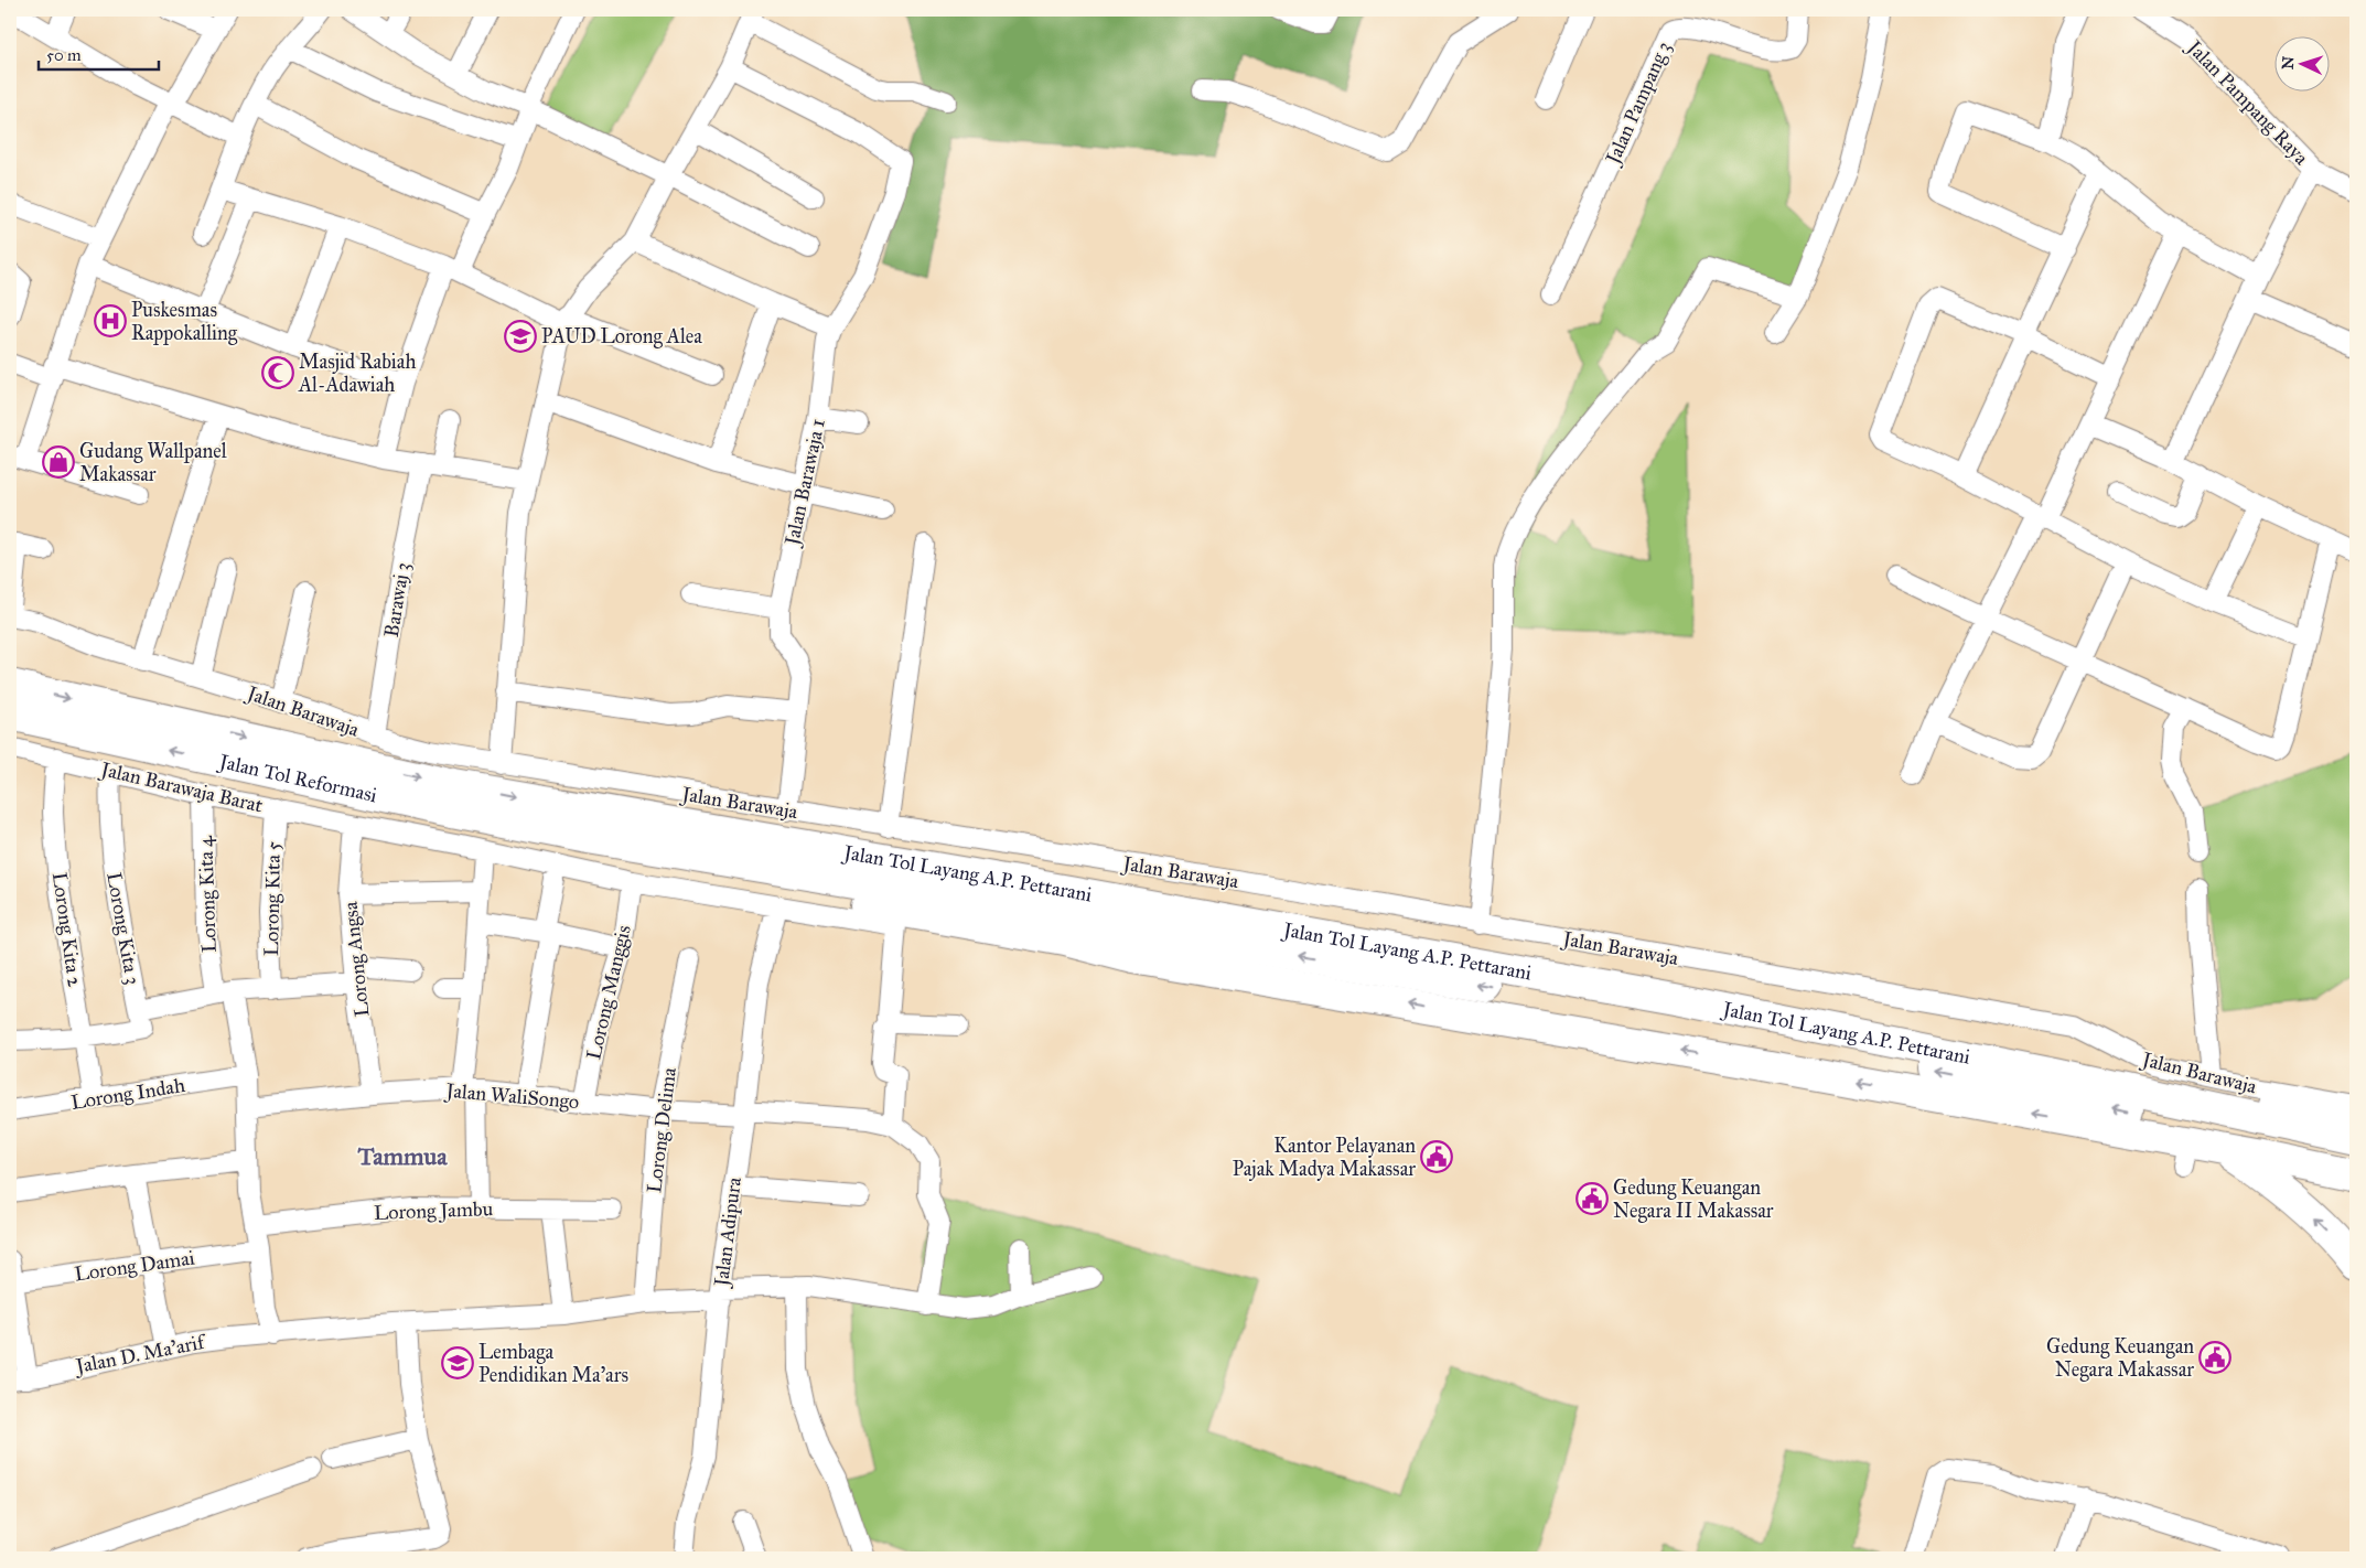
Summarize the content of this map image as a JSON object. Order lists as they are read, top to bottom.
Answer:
{
  "streets": {
    "highway": ["Jalan Tol Reformasi", "Jalan Tol Layang A.P. Pettarani"],
    "street": [
      "Jalan Pampang 3",
      "Jalan Pampang Raya",
      "Jalan Barawaja 1",
      "Barawaj 3",
      "Jalan Barawaja",
      "Jalan Barawaja Barat",
      "Lorong Kita 4",
      "Lorong Kita 5",
      "Lorong Kita 3",
      "Lorong Kita 2",
      "Lorong Angsa",
      "Lorong Manggis",
      "Lorong Indah",
      "Jalan WaliSongo",
      "Lorong Delima",
      "Lorong Jambu",
      "Jalan Adipura",
      "Lorong Damai",
      "Jalan D. Ma'arif"
    ]
  },
  "crossings": [
    ["Jalan Barawaja 1", "Jalan Barawaja"],
    ["Barawaj 3", "Jalan Barawaja"],
    ["Jalan Tol Reformasi", "Jalan Tol Layang A.P. Pettarani"],
    ["Jalan Barawaja Barat", "Lorong Kita 4"],
    ["Jalan Barawaja Barat", "Lorong Kita 5"],
    ["Jalan Barawaja Barat", "Lorong Kita 3"],
    ["Jalan Barawaja Barat", "Lorong Kita 2"],
    ["Jalan Barawaja Barat", "Lorong Angsa"],
    ["Jalan Barawaja Barat", "Lorong Manggis"],
    ["Jalan Barawaja Barat", "Jalan Adipura"],
    ["Lorong Kita 4", "Lorong Kita 3"],
    ["Lorong Kita 4", "Lorong Indah"],
    ["Lorong Kita 4", "Jalan WaliSongo"],
    ["Lorong Kita 4", "Lorong Jambu"],
    ["Lorong Kita 4", "Lorong Damai"],
    ["Lorong Kita 4", "Jalan D. Ma'arif"],
    ["Lorong Kita 5", "Lorong Kita 3"],
    ["Lorong Kita 3", "Lorong Angsa"],
    ["Lorong Kita 2", "Lorong Indah"],
    ["Lorong Angsa", "Jalan WaliSongo"],
    ["Lorong Manggis", "Jalan WaliSongo"],
    ["Jalan WaliSongo", "Lorong Delima"],
    ["Jalan WaliSongo", "Jalan Adipura"],
    ["Lorong Delima", "Jalan D. Ma'arif"],
    ["Jalan Adipura", "Jalan D. Ma'arif"]
  ],
  "districts": ["Tammua"],
  "places": {
    "hospital": ["Puskesmas Rappokalling"],
    "school or university": ["PAUD Lorong Alea", "Lembaga Pendidikan Ma'ars"],
    "mosque": ["Masjid Rabiah Al-Adawiah"],
    "shop": ["Gudang Wallpanel Makassar"],
    "public building": ["Kantor Pelayanan Pajak Madya Makassar", "Gedung Keuangan Negara II Makassar", "Gedung Keuangan Negara Makassar"]
  },
  "scale_bar": "50 m",
  "north": "left"
}
